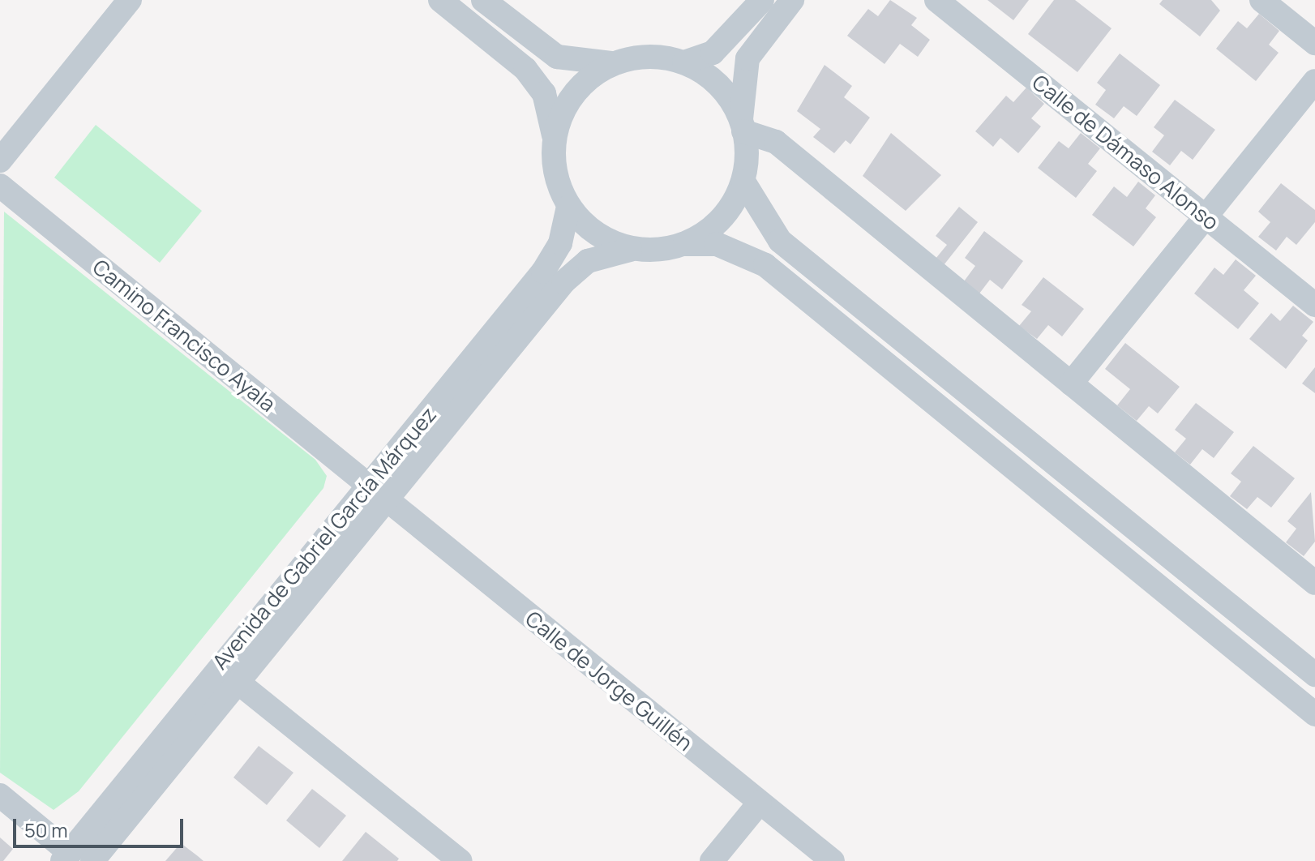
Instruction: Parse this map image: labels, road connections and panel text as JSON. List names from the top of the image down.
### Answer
{
  "streets": {
    "street": [
      "Calle de Dámaso Alonso",
      "Camino Francisco Ayala",
      "Avenida de Gabriel García Márquez",
      "Calle de Jorge Guillén"
    ]
  },
  "crossings": [
    ["Camino Francisco Ayala", "Avenida de Gabriel García Márquez"],
    ["Camino Francisco Ayala", "Calle de Jorge Guillén"],
    ["Avenida de Gabriel García Márquez", "Calle de Jorge Guillén"]
  ],
  "scale_bar": "50 m"
}
